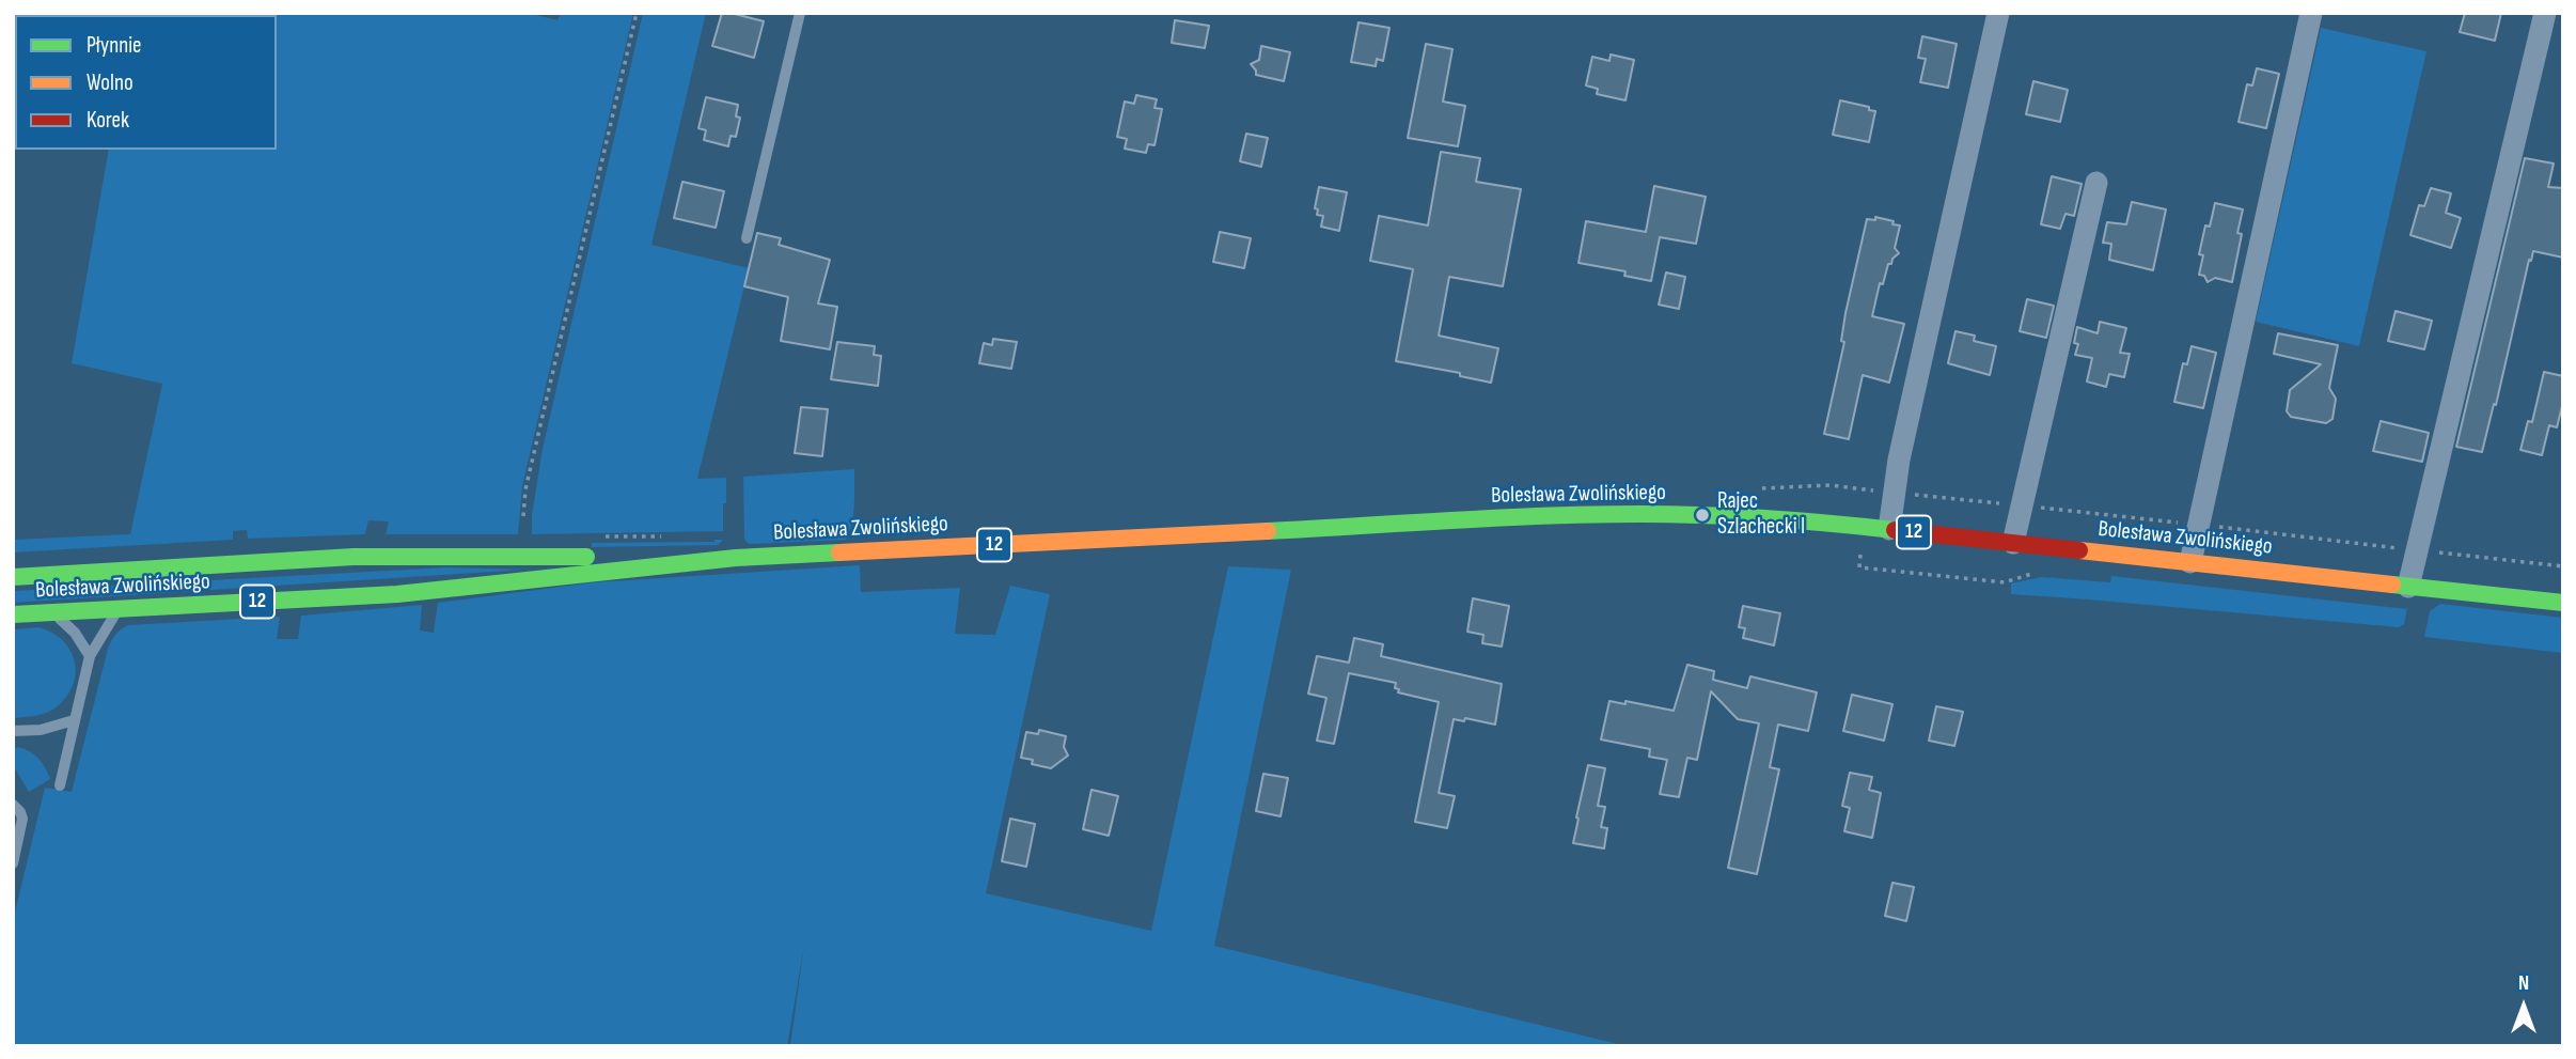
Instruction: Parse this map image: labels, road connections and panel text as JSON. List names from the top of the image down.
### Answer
{
  "streets": {
    "main road": ["Bolesława Zwolińskiego", "12"]
  },
  "places": ["Rajec Szlachecki I"],
  "legend": ["Płynnie", "Wolno", "Korek"],
  "north": "top"
}
